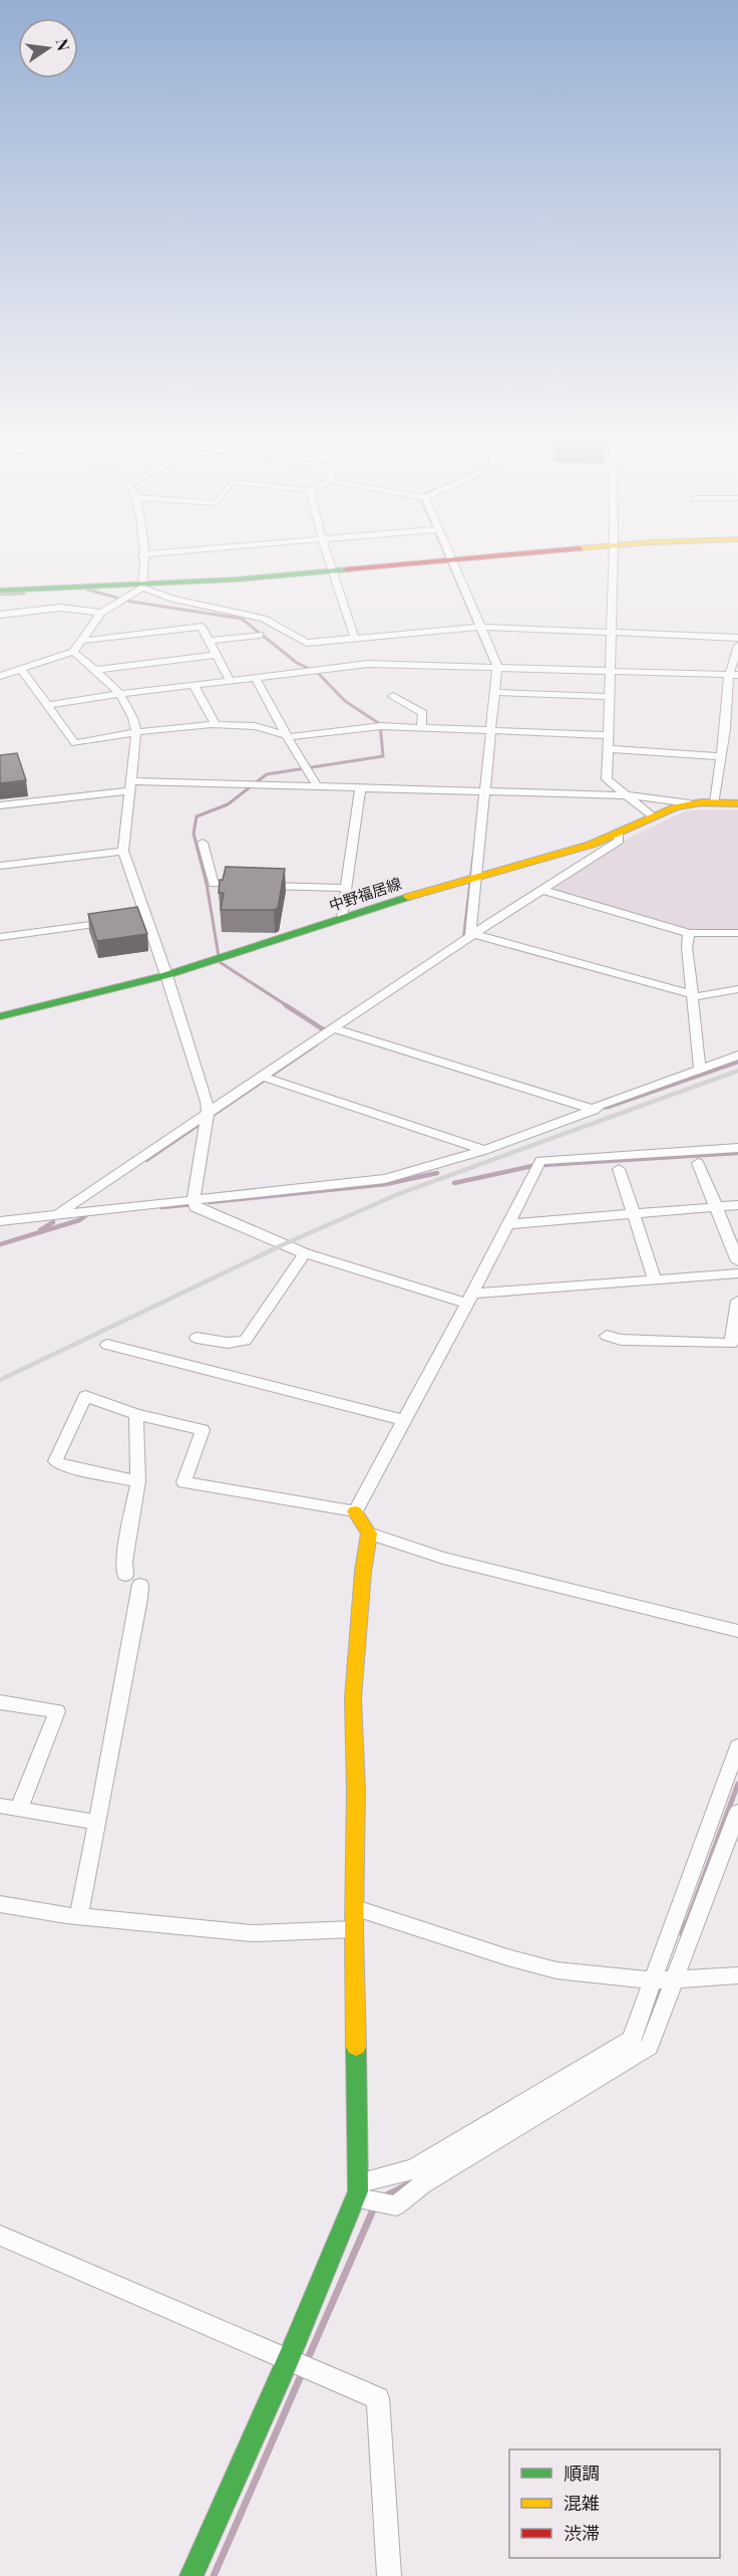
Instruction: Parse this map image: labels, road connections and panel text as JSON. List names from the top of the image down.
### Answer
{
  "streets": {
    "main road": ["中野福居線"]
  },
  "legend": ["順調", "混雑", "渋滞"],
  "north": "right"
}
